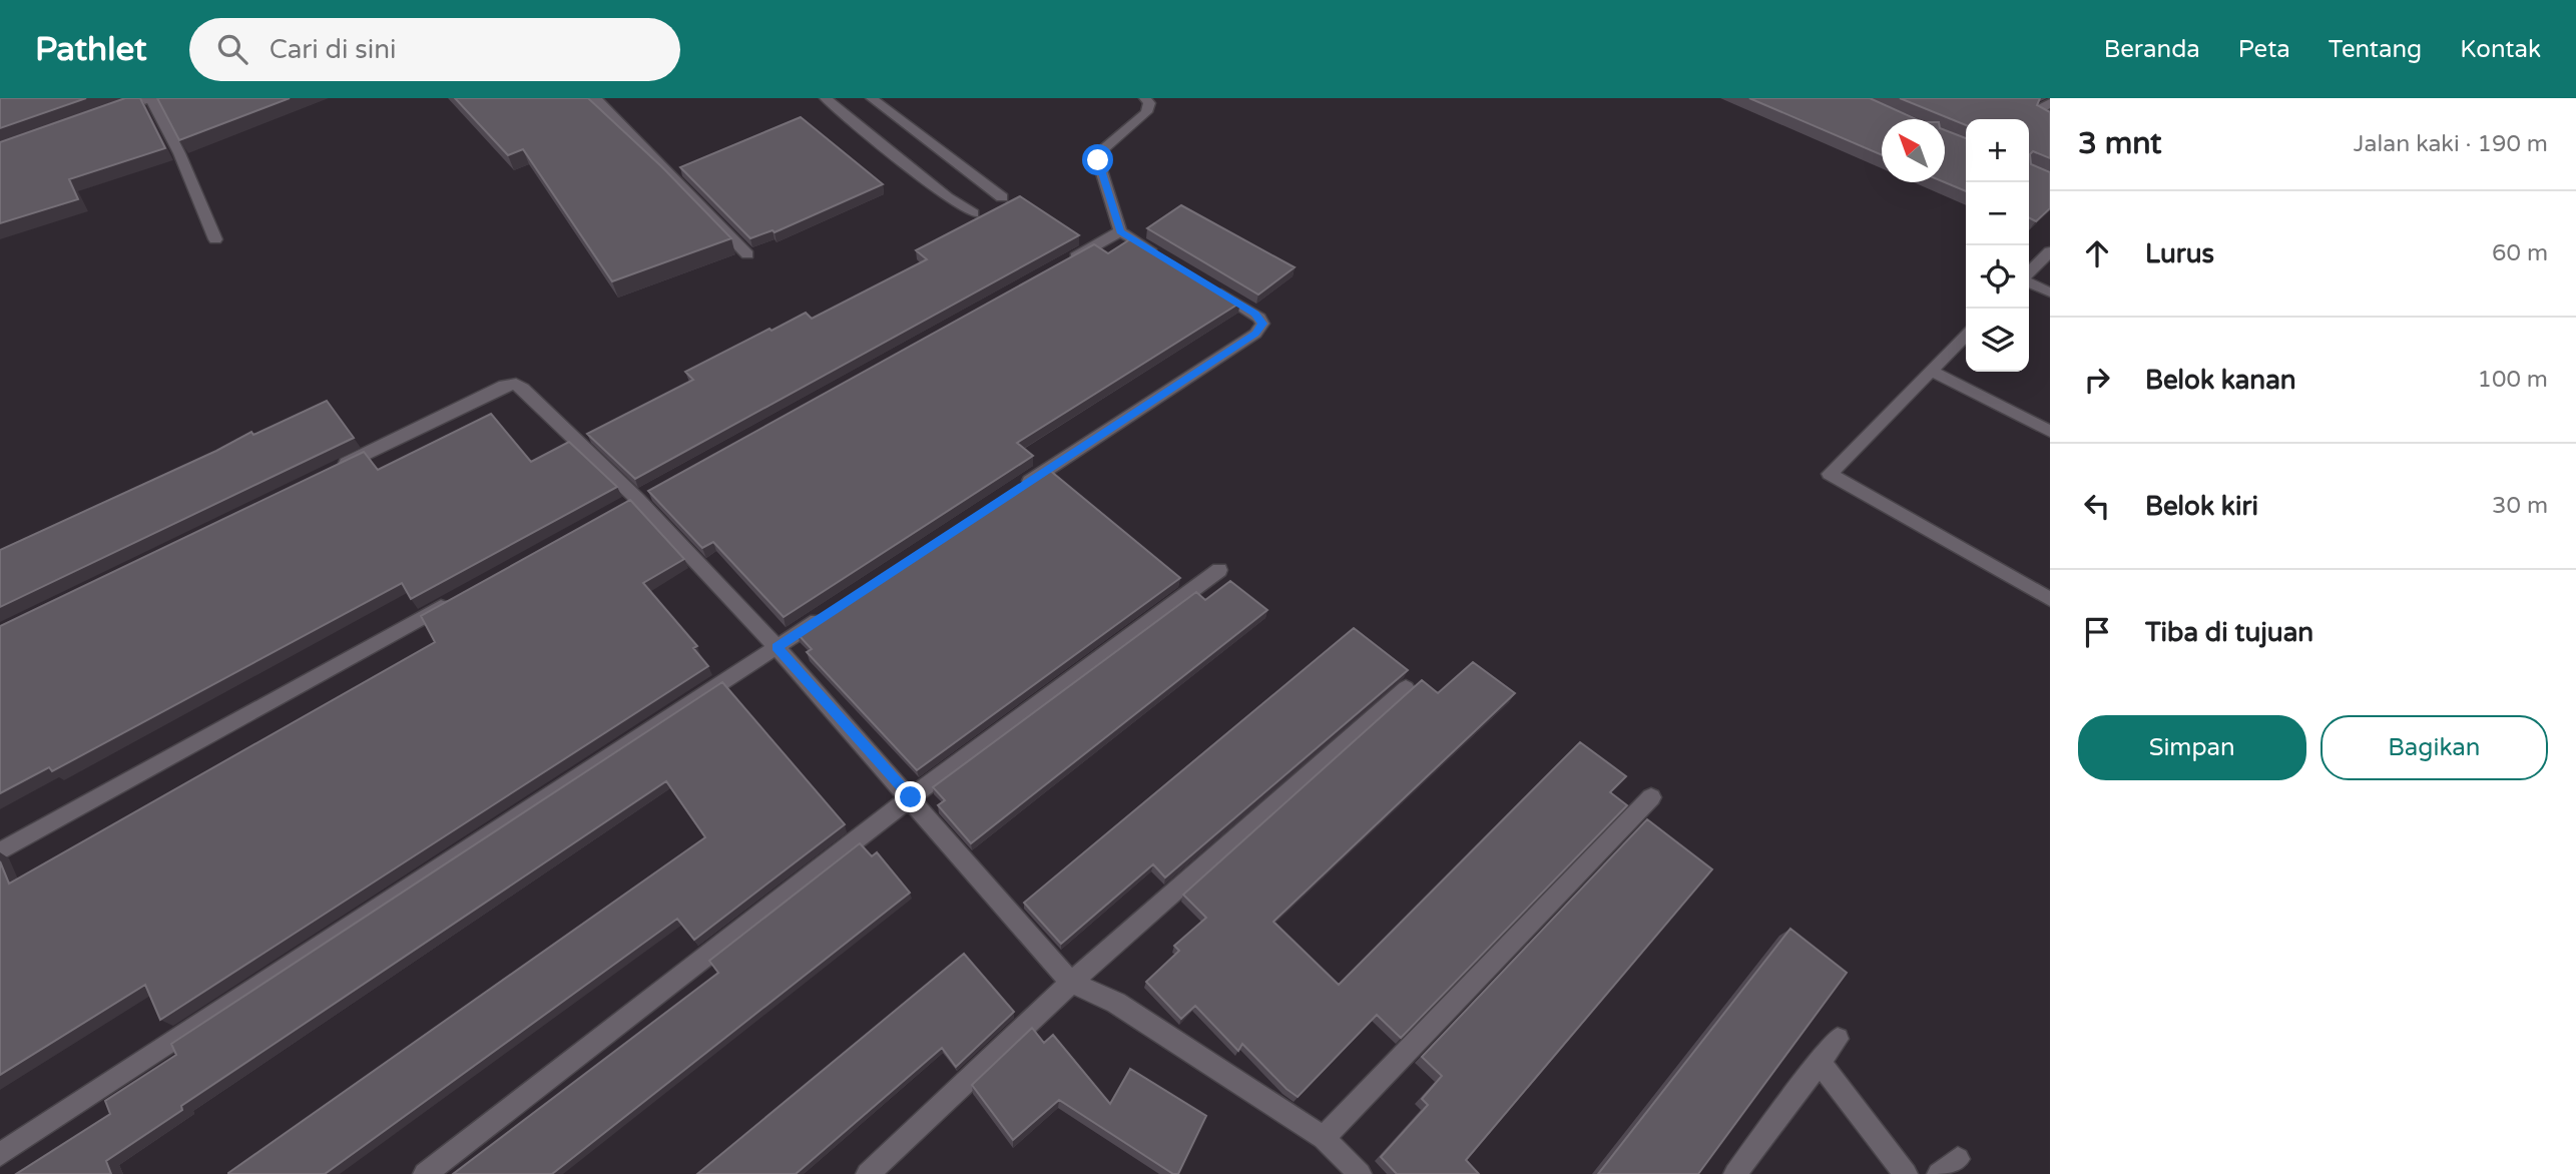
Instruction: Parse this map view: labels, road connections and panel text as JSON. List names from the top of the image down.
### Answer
{
  "north": "top left",
  "page": {
    "header": "Pathlet",
    "search": "Cari di sini",
    "nav": [
      "Beranda",
      "Peta",
      "Tentang",
      "Kontak"
    ],
    "heading": ["3 mnt", "Jalan kaki · 190 m"],
    "map_buttons": ["+", "−"],
    "list": [
      ["Lurus", "60 m"],
      ["Belok kanan", "100 m"],
      ["Belok kiri", "30 m"],
      "Tiba di tujuan"
    ],
    "buttons": ["Simpan", "Bagikan"]
  }
}
